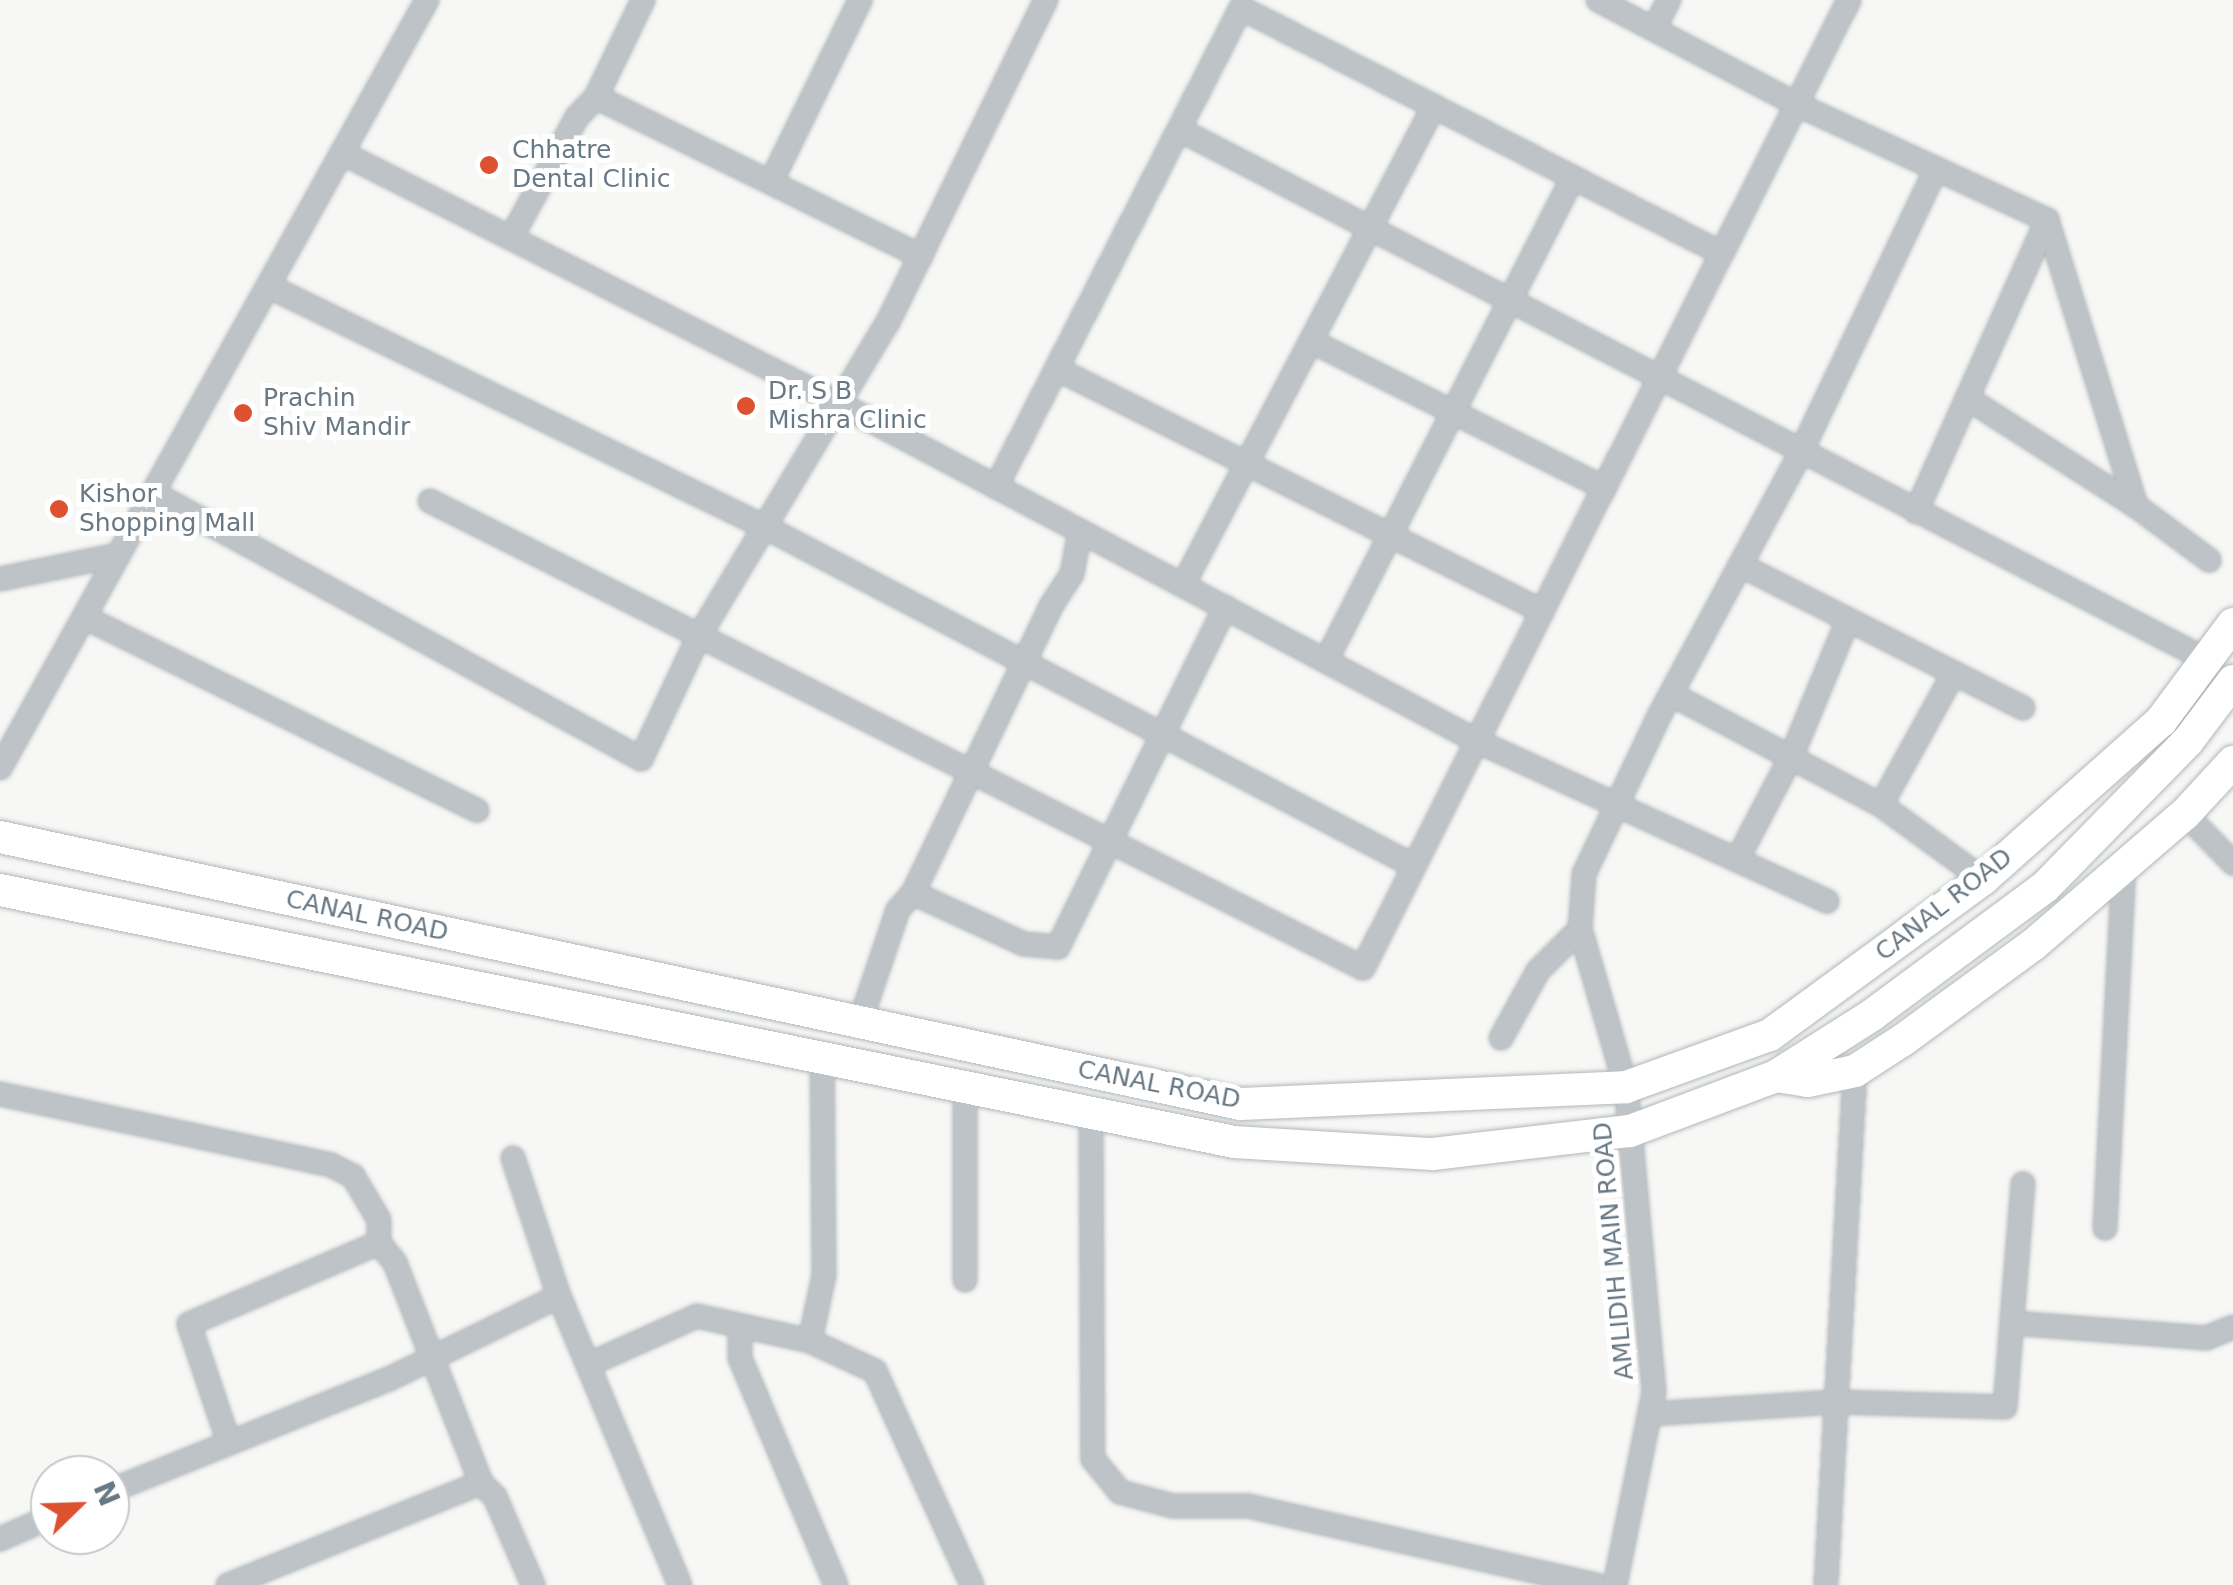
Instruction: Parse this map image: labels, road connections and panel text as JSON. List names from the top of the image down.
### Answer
{
  "streets": {
    "main road": ["CANAL ROAD"],
    "street": ["AMLIDIH MAIN ROAD"]
  },
  "crossings": [
    ["CANAL ROAD", "AMLIDIH MAIN ROAD"]
  ],
  "places": [
    "Chhatre Dental Clinic",
    "Dr. S B Mishra Clinic",
    "Prachin Shiv Mandir",
    "Kishor Shopping Mall"
  ],
  "north": "top right"
}
